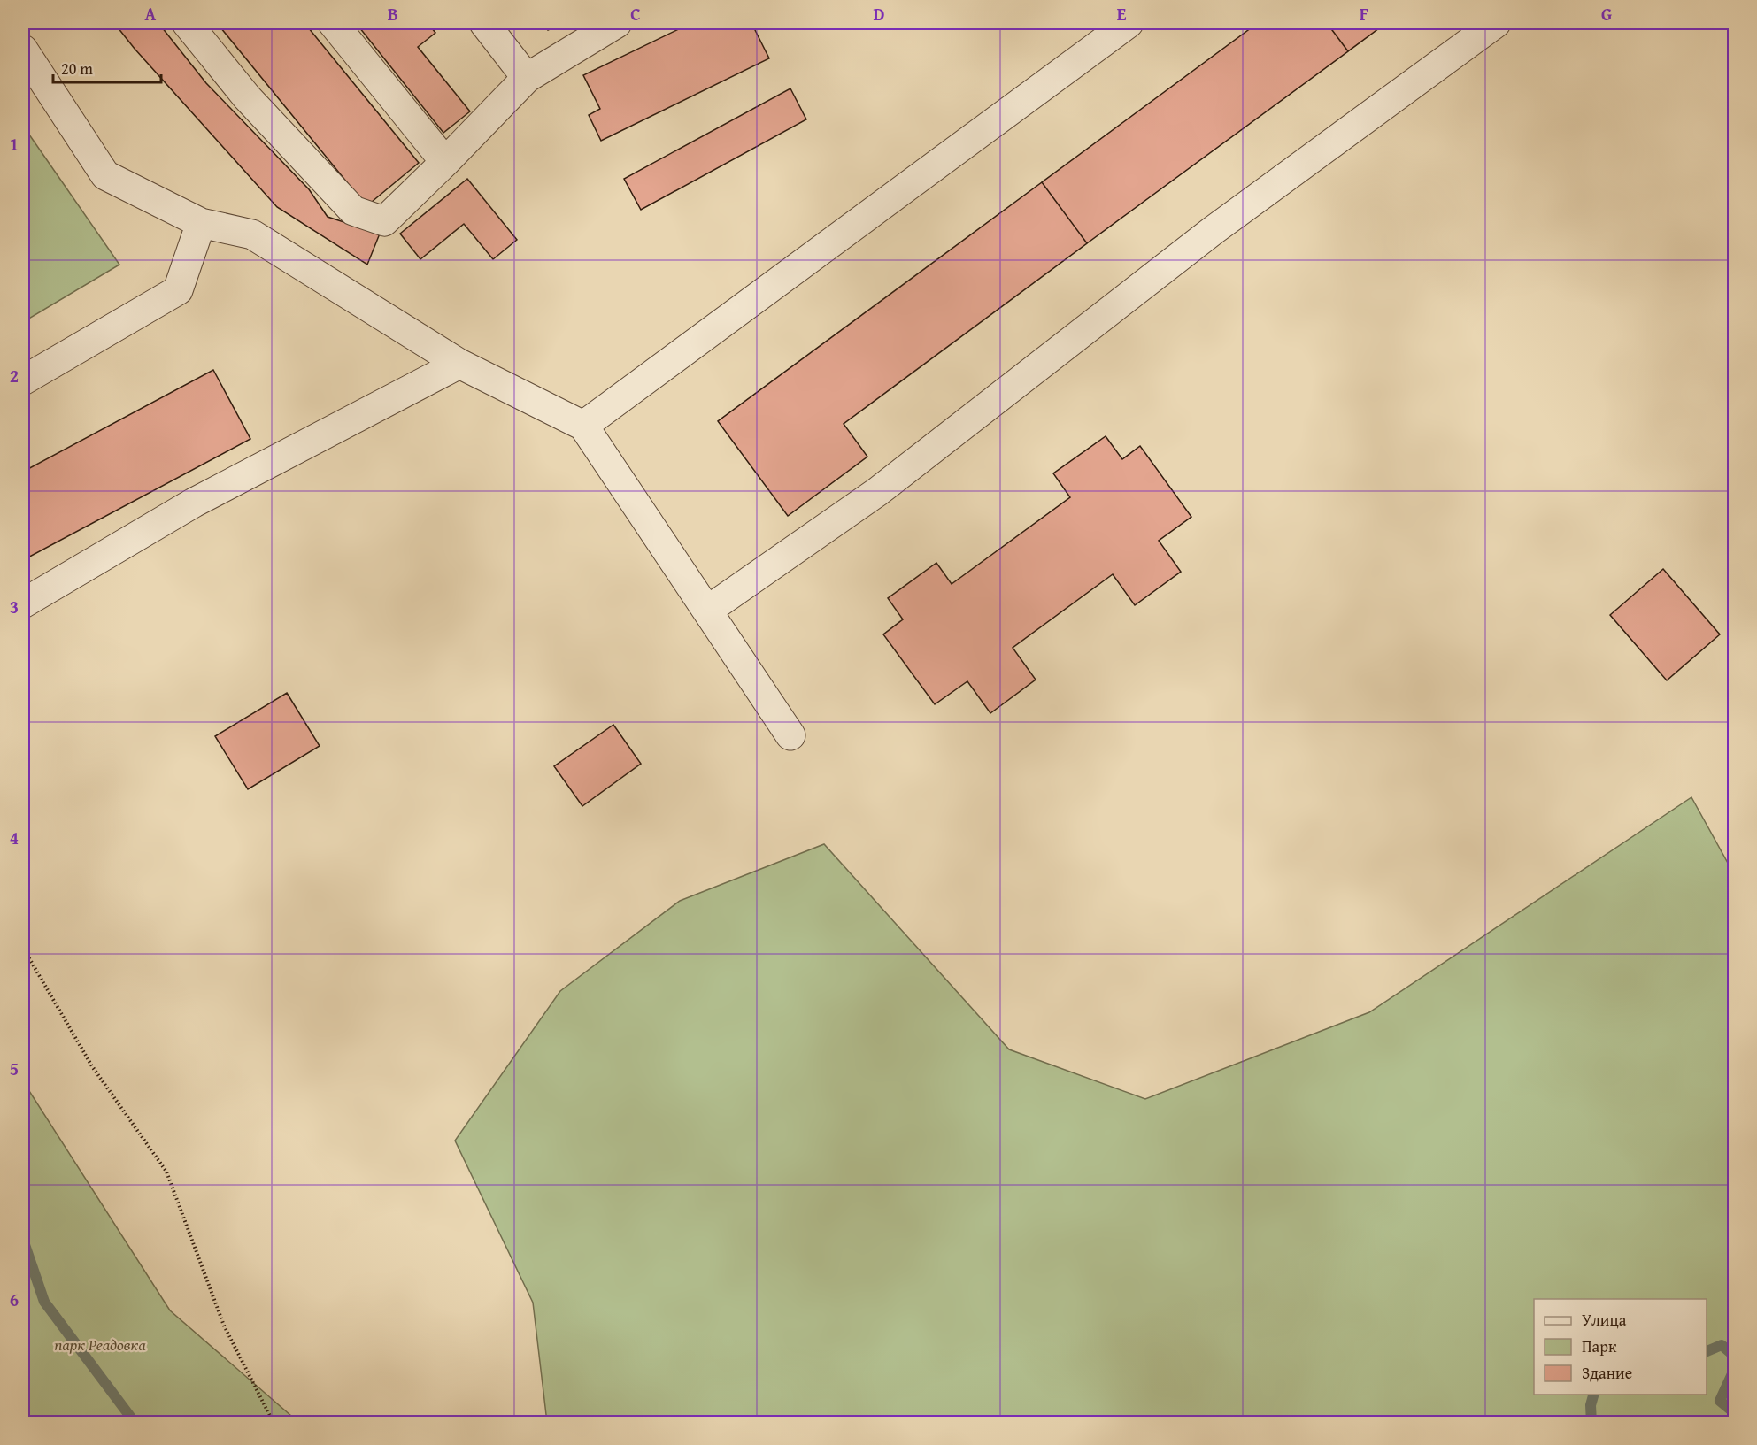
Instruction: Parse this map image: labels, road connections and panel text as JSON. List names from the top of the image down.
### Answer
{
  "parks": ["парк Реадовка"],
  "legend": ["Улица", "Парк", "Здание"],
  "scale_bar": "20 m",
  "grid": {
    "columns": [
      "A",
      "B",
      "C",
      "D",
      "E",
      "F",
      "G"
    ],
    "rows": [
      "1",
      "2",
      "3",
      "4",
      "5",
      "6"
    ]
  }
}
